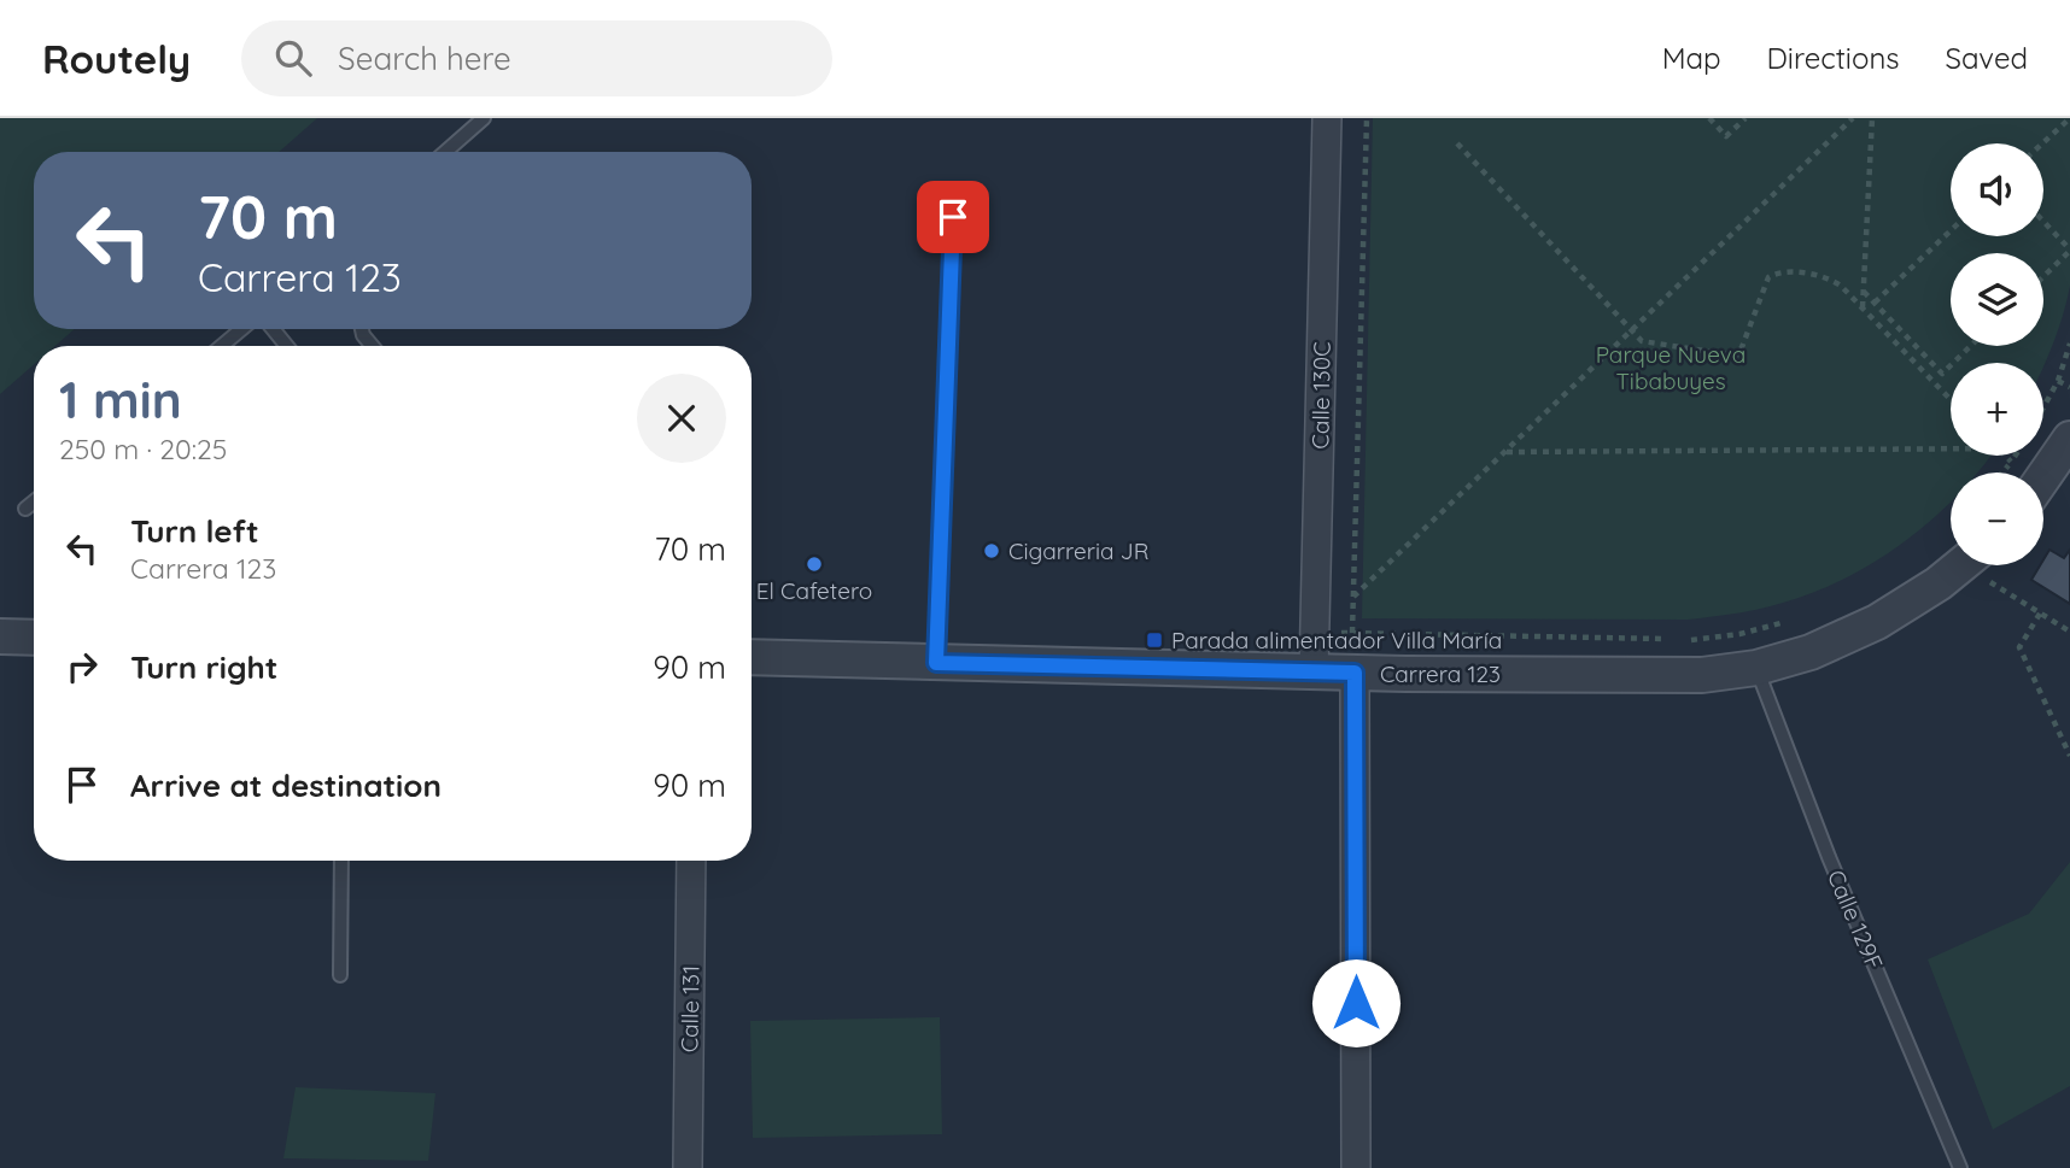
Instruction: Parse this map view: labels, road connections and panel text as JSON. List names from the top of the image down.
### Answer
{
  "streets": {
    "street": ["Calle 130C", "Carrera 123", "Calle 131"],
    "lane": ["Calle 129F"]
  },
  "crossings": [
    ["Calle 130C", "Carrera 123"],
    ["Carrera 123", "Calle 129F"]
  ],
  "parks": ["Parque Nueva Tibabuyes"],
  "places": {
    "other": ["Cigarreria JR", "El Cafetero"],
    "transit": ["Parada alimentador Villa María"]
  },
  "page": {
    "header": "Routely",
    "search": "Search here",
    "nav": ["Map", "Directions", "Saved"],
    "map_buttons": ["+", "−"],
    "turn": ["70 m", "Carrera 123"],
    "heading": ["1 min", "250 m · 20:25"],
    "list": [
      {
        "name": "Turn left",
        "note": "Carrera 123",
        "value": "70 m"
      },
      {
        "name": "Turn right",
        "value": "90 m"
      },
      {
        "name": "Arrive at destination",
        "value": "90 m"
      }
    ]
  }
}
